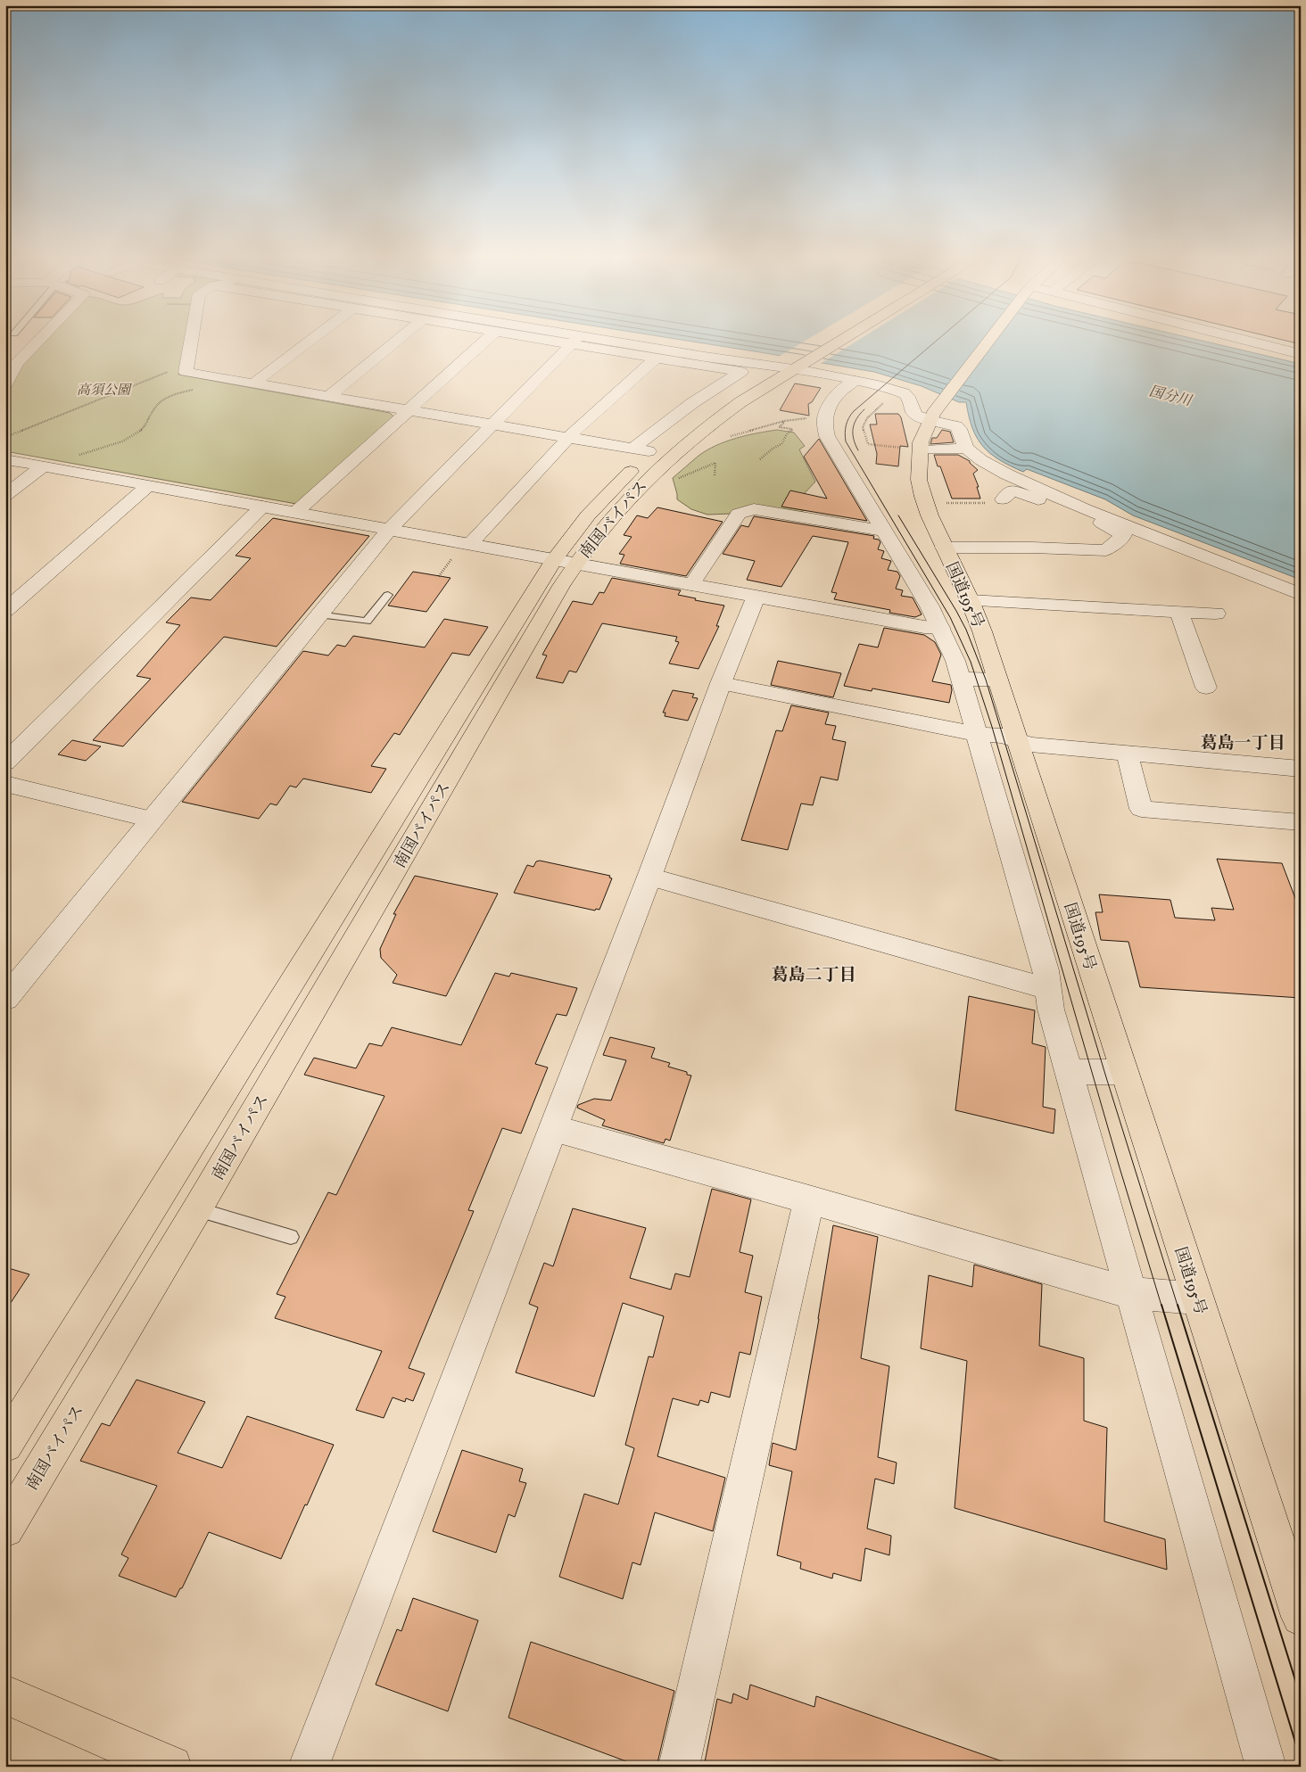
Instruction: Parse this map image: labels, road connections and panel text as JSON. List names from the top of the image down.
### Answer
{
  "streets": {
    "main road": ["南国バイパス", "国道195号"]
  },
  "districts": ["葛島一丁目", "葛島二丁目"],
  "water": ["国分川"],
  "parks": ["高須公園"]
}
